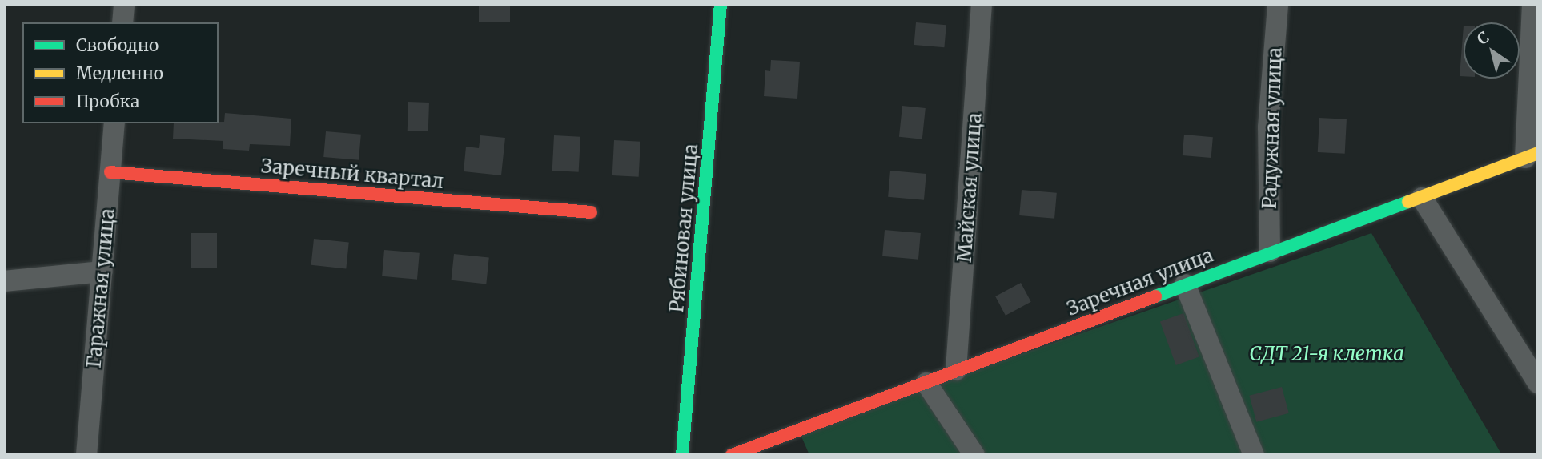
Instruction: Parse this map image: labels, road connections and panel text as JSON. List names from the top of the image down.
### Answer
{
  "streets": {
    "street": [
      "Радужная улица",
      "Заречный квартал",
      "Майская улица",
      "Рябиновая улица",
      "Заречная улица",
      "Гаражная улица"
    ]
  },
  "crossings": [
    ["Радужная улица", "Заречная улица"],
    ["Заречный квартал", "Гаражная улица"],
    ["Майская улица", "Заречная улица"]
  ],
  "parks": ["СДТ 21-я клетка"],
  "legend": ["Свободно", "Медленно", "Пробка"],
  "north": "top left"
}
